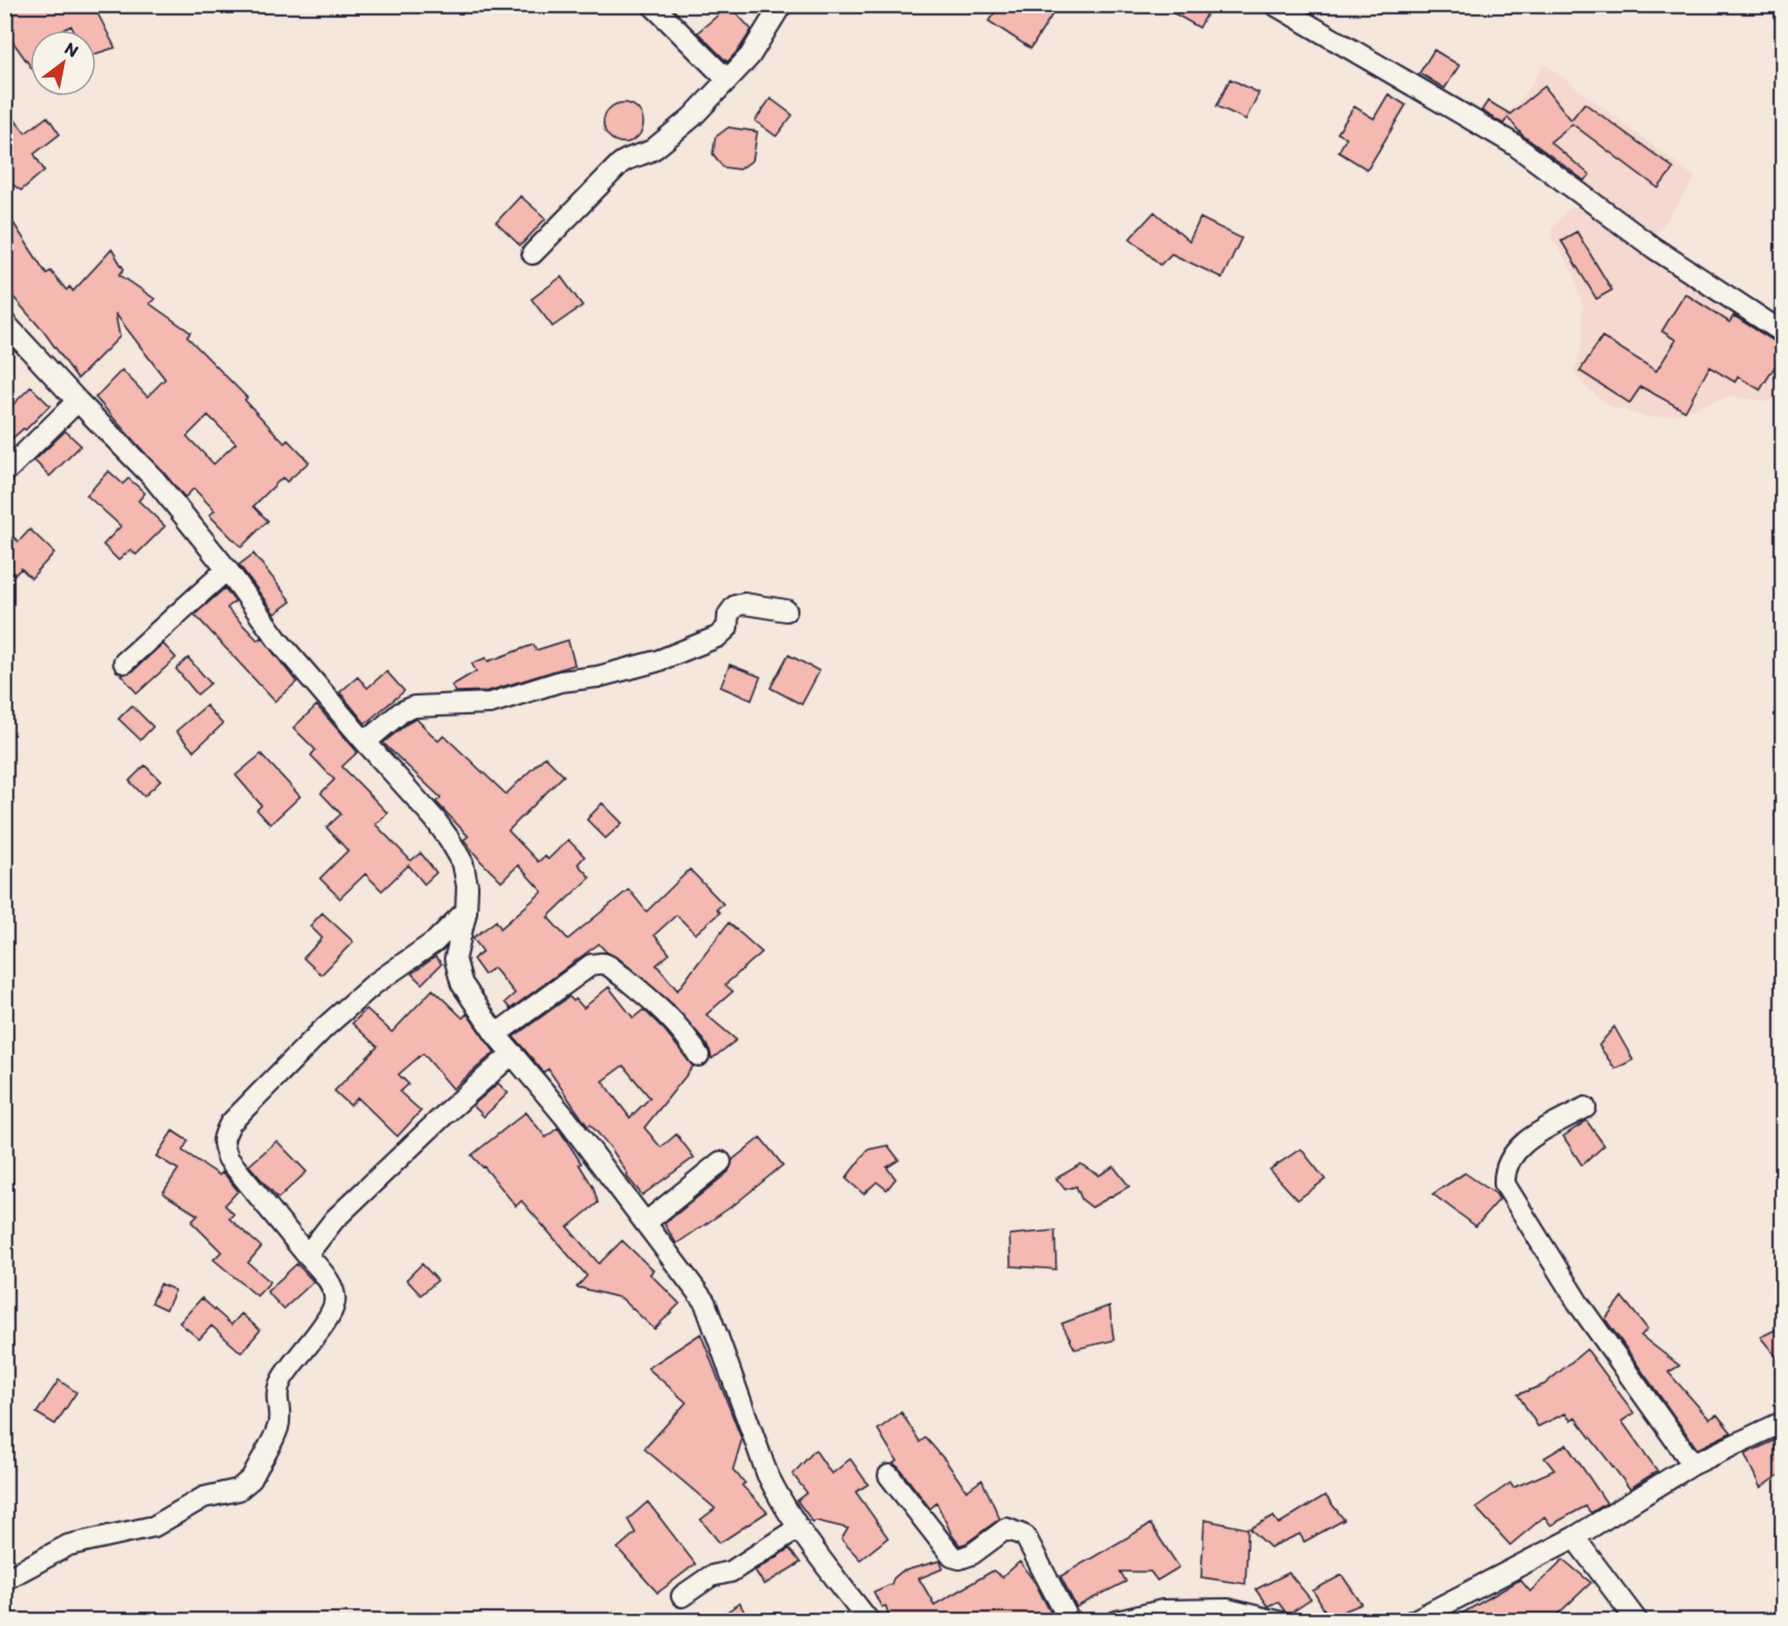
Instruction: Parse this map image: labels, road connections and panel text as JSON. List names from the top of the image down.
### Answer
{
  "north": "top right"
}
